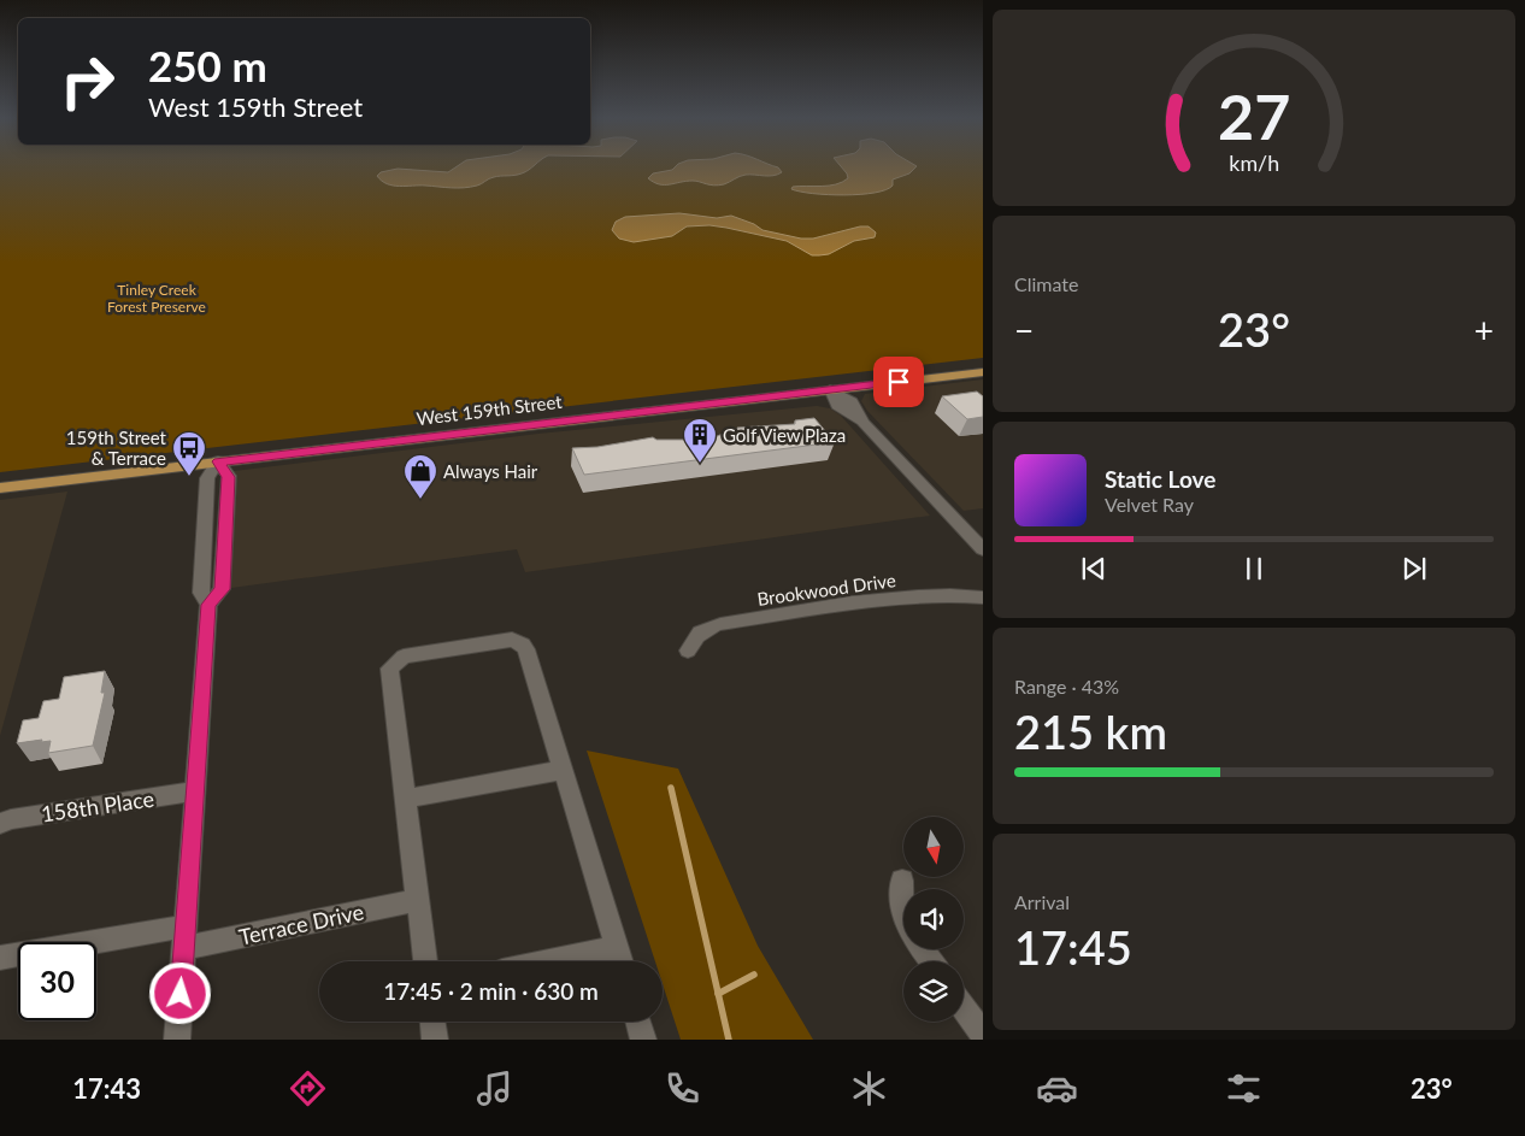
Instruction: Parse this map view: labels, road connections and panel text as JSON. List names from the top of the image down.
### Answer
{
  "streets": {
    "main road": ["West 159th Street"],
    "street": ["Brookwood Drive", "158th Place", "Terrace Drive"]
  },
  "parks": ["Tinley Creek Forest Preserve"],
  "places": {
    "building": ["Golf View Plaza"],
    "bus stop": ["159th Street & Terrace"],
    "shop": ["Always Hair"]
  },
  "north": "bottom",
  "page": {
    "turn": ["250 m", "West 159th Street"],
    "tile": [
      "Climate",
      ["Range · 43%", "215 km"],
      ["Arrival", "17:45"]
    ],
    "heat": ["−", "23°", "+"],
    "song": ["Static Love", "Velvet Ray"],
    "limit": "30",
    "trip": "17:45 · 2 min · 630 m",
    "tabs": ["17:43", "23°"],
    "gauge": ["27", "km/h"]
  }
}
